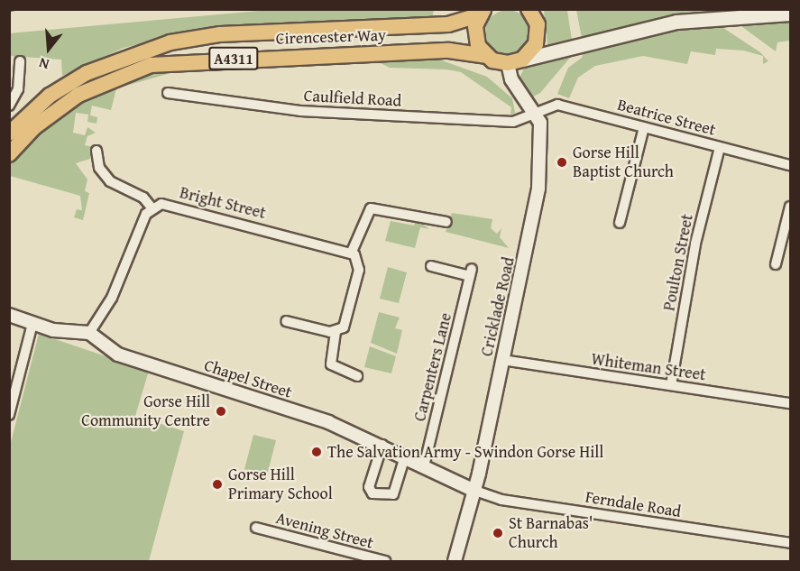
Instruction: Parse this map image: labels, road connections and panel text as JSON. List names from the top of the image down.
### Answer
{
  "streets": {
    "main road": ["Cirencester Way", "A4311"],
    "street": [
      "Caulfield Road",
      "Beatrice Street",
      "Bright Street",
      "Poulton Street",
      "Cricklade Road",
      "Carpenters Lane",
      "Whiteman Street",
      "Chapel Street",
      "Ferndale Road",
      "Avening Street"
    ]
  },
  "crossings": [
    ["Cirencester Way", "A4311"],
    ["A4311", "Cricklade Road"],
    ["Caulfield Road", "Beatrice Street"],
    ["Caulfield Road", "Cricklade Road"],
    ["Beatrice Street", "Poulton Street"],
    ["Beatrice Street", "Cricklade Road"],
    ["Poulton Street", "Whiteman Street"],
    ["Cricklade Road", "Whiteman Street"],
    ["Cricklade Road", "Chapel Street"],
    ["Cricklade Road", "Ferndale Road"],
    ["Carpenters Lane", "Chapel Street"],
    ["Chapel Street", "Ferndale Road"]
  ],
  "places": [
    "Gorse Hill Baptist Church",
    "Gorse Hill Community Centre",
    "The Salvation Army - Swindon Gorse Hill",
    "Gorse Hill Primary School",
    "St Barnabas' Church"
  ],
  "north": "bottom"
}
